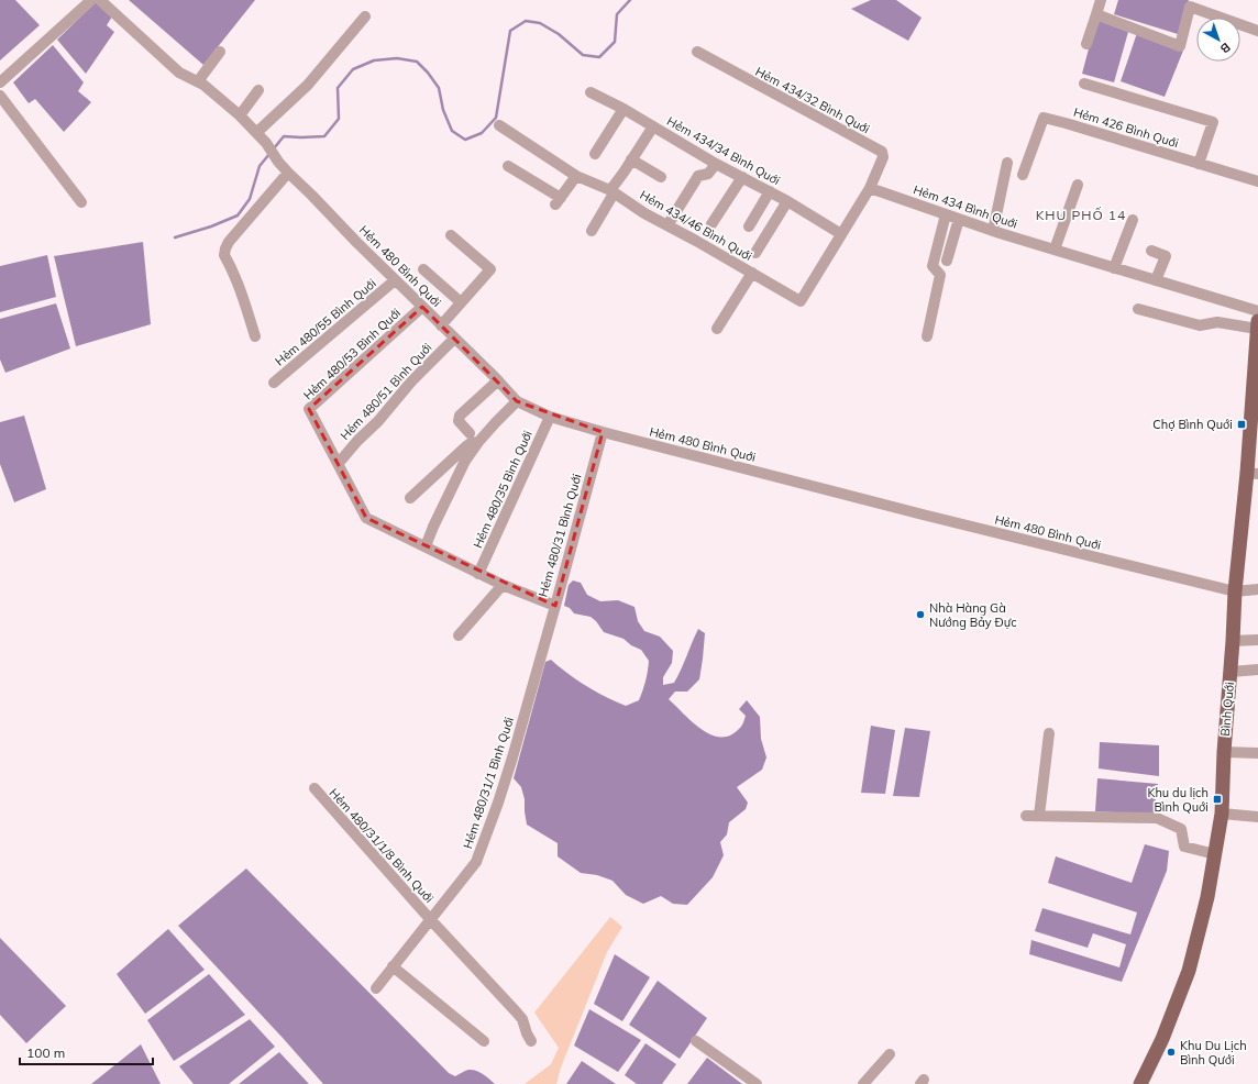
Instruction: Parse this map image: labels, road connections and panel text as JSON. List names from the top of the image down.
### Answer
{
  "streets": {
    "main road": ["Bình Quới"],
    "street": [
      "Hẻm 434/32 Bình Quới",
      "Hẻm 426 Bình Quới",
      "Hẻm 434/34 Bình Quới",
      "Hẻm 434 Bình Quới",
      "Hẻm 434/46 Bình Quới",
      "Hẻm 480 Bình Quới",
      "Hẻm 480/55 Bình Quới",
      "Hẻm 480/53 Bình Quới",
      "Hẻm 480/51 Bình Quới",
      "Hẻm 480/35 Bình Quới",
      "Hẻm 480/31 Bình Quới",
      "Hẻm 480/31/1 Bình Quới",
      "Hẻm 480/31/1/8 Bình Quới"
    ]
  },
  "crossings": [
    ["Hẻm 434/32 Bình Quới", "Hẻm 434 Bình Quới"],
    ["Hẻm 434/34 Bình Quới", "Hẻm 434/46 Bình Quới"],
    ["Hẻm 480 Bình Quới", "Hẻm 480/55 Bình Quới"],
    ["Hẻm 480 Bình Quới", "Hẻm 480/53 Bình Quới"],
    ["Hẻm 480 Bình Quới", "Hẻm 480/51 Bình Quới"],
    ["Hẻm 480 Bình Quới", "Hẻm 480/35 Bình Quới"],
    ["Hẻm 480 Bình Quới", "Hẻm 480/31 Bình Quới"],
    ["Hẻm 480 Bình Quới", "Bình Quới"],
    ["Hẻm 480/53 Bình Quới", "Hẻm 480/51 Bình Quới"],
    ["Hẻm 480/53 Bình Quới", "Hẻm 480/31 Bình Quới"],
    ["Hẻm 480/35 Bình Quới", "Hẻm 480/31 Bình Quới"],
    ["Hẻm 480/31 Bình Quới", "Hẻm 480/31/1 Bình Quới"],
    ["Hẻm 480/31/1 Bình Quới", "Hẻm 480/31/1/8 Bình Quới"]
  ],
  "districts": ["KHU PHỐ 14"],
  "places": {
    "transit": ["Chợ Bình Quới", "Khu du lịch Bình Quới"],
    "other": ["Nhà Hàng Gà Nướng Bảy Đực", "Khu Du Lịch Bình Qưới"]
  },
  "scale_bar": "100 m",
  "north": "bottom right"
}
